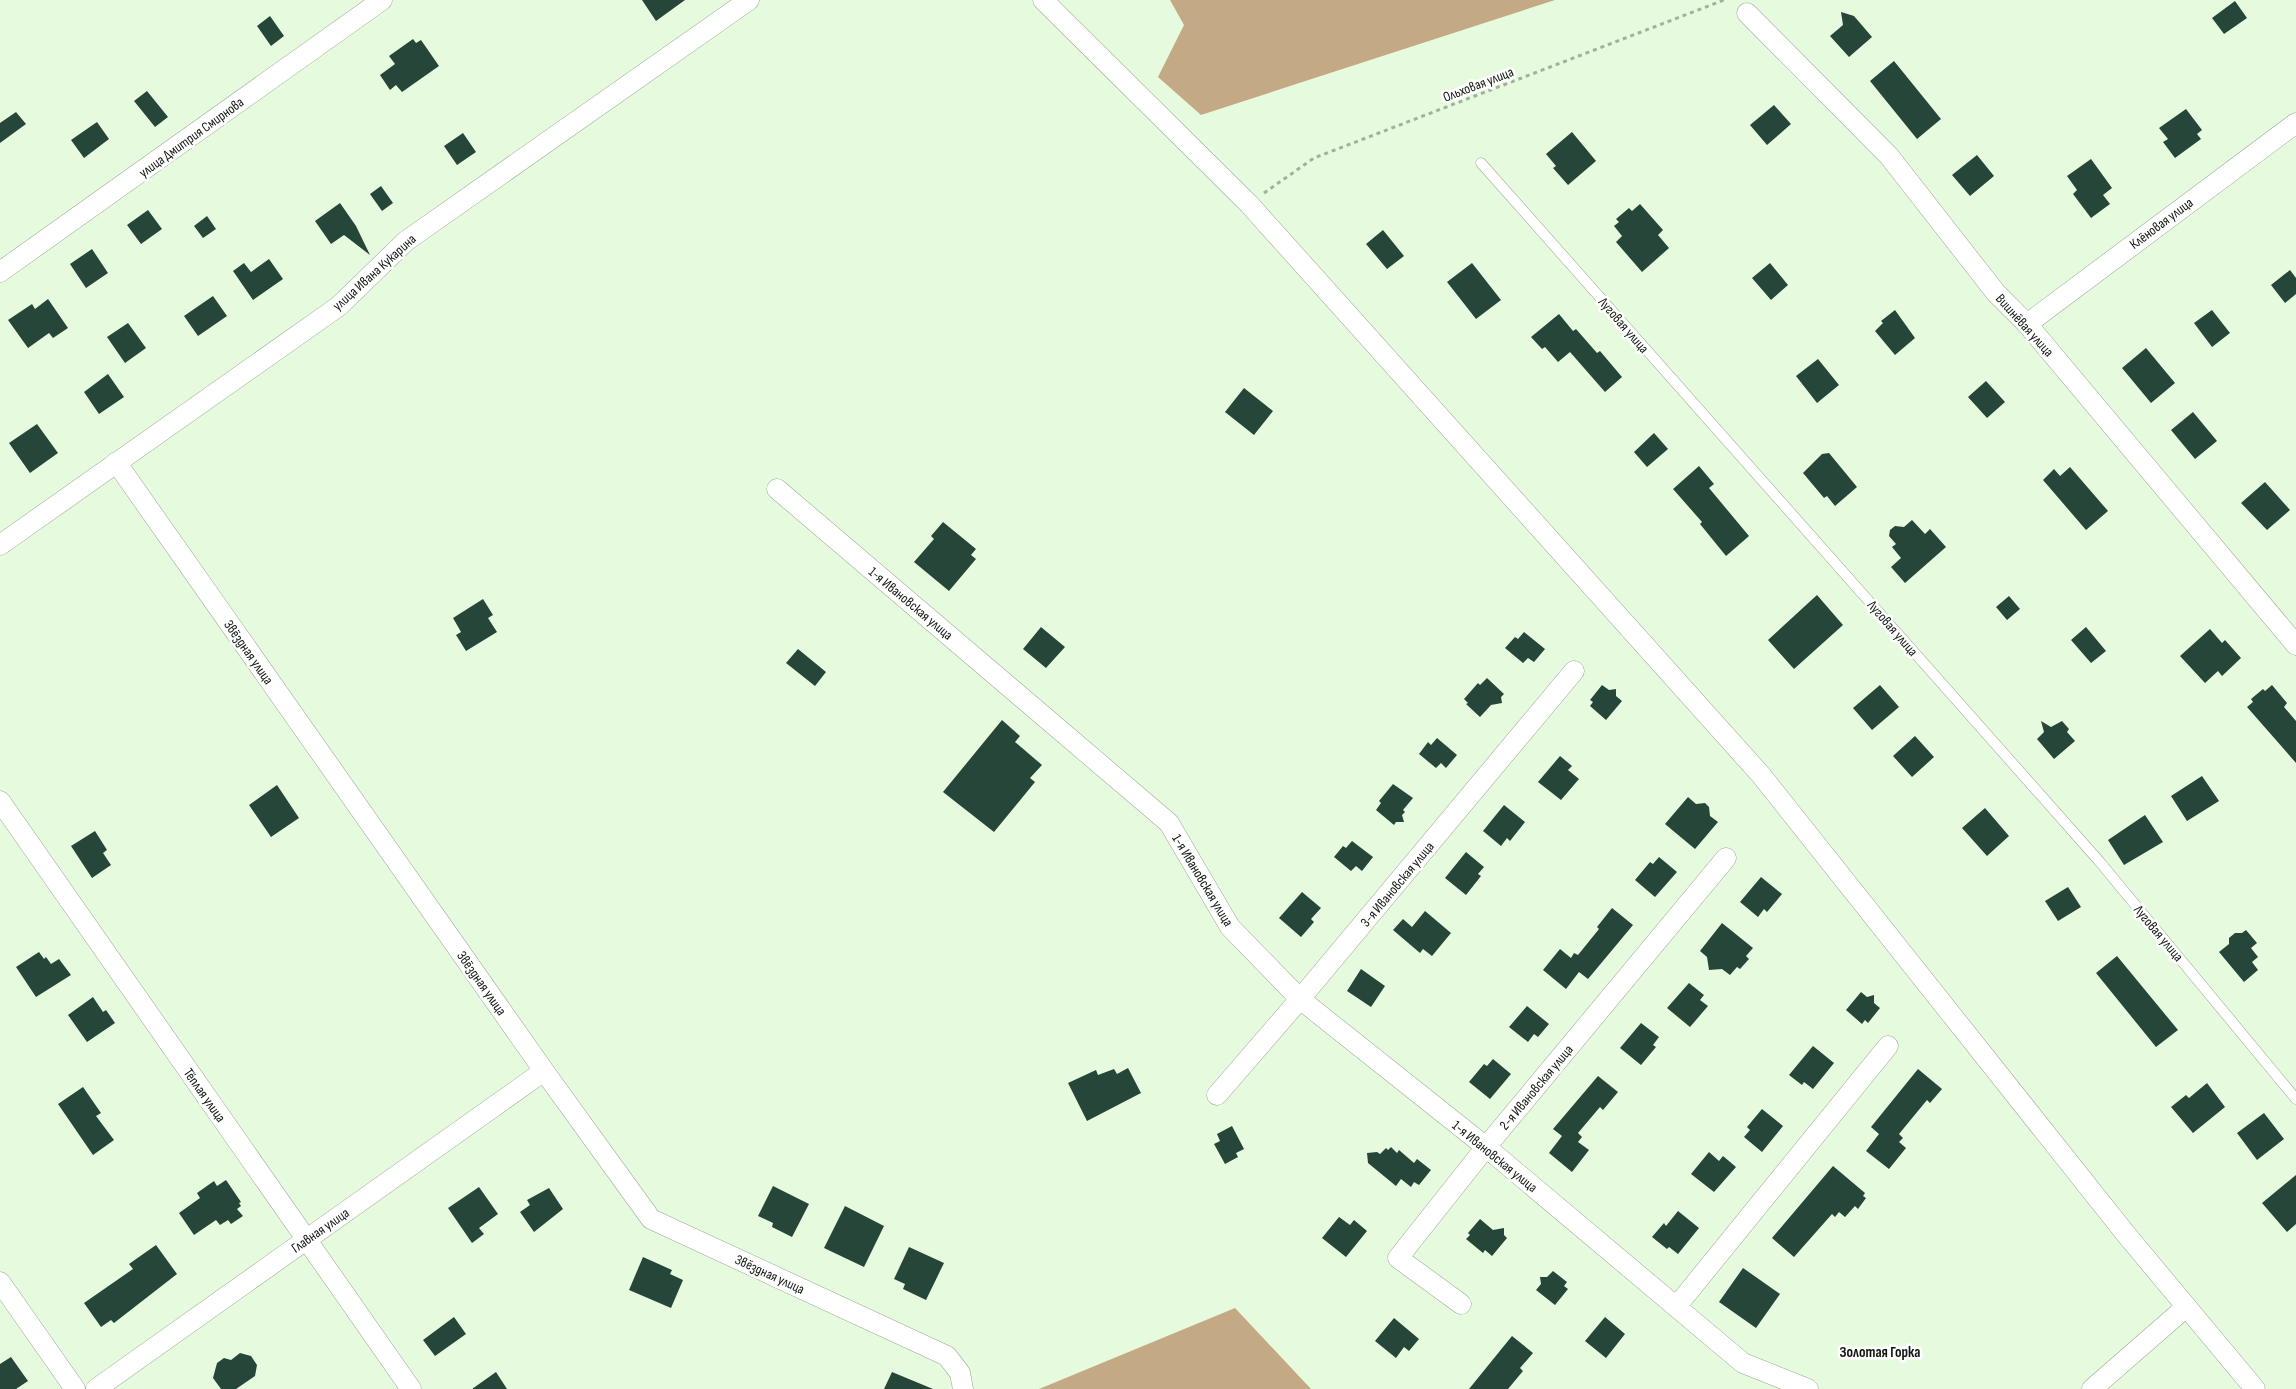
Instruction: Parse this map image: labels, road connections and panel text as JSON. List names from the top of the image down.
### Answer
{
  "streets": {
    "street": [
      "улица Дмитрия Смирнова",
      "Клёновая улица",
      "улица Ивана Кукарина",
      "Вишнёвая улица",
      "1-я Ивановская улица",
      "Звёздная улица",
      "3-я Ивановская улица",
      "2-я Ивановская улица",
      "Тёплая улица",
      "Главная улица"
    ],
    "lane": ["Луговая улица"],
    "path": ["Ольховая улица"]
  },
  "crossings": [
    ["Клёновая улица", "Вишнёвая улица"],
    ["улица Ивана Кукарина", "Звёздная улица"],
    ["1-я Ивановская улица", "3-я Ивановская улица"],
    ["1-я Ивановская улица", "2-я Ивановская улица"],
    ["Звёздная улица", "Главная улица"],
    ["Тёплая улица", "Главная улица"]
  ],
  "districts": ["Золотая Горка"]
}
